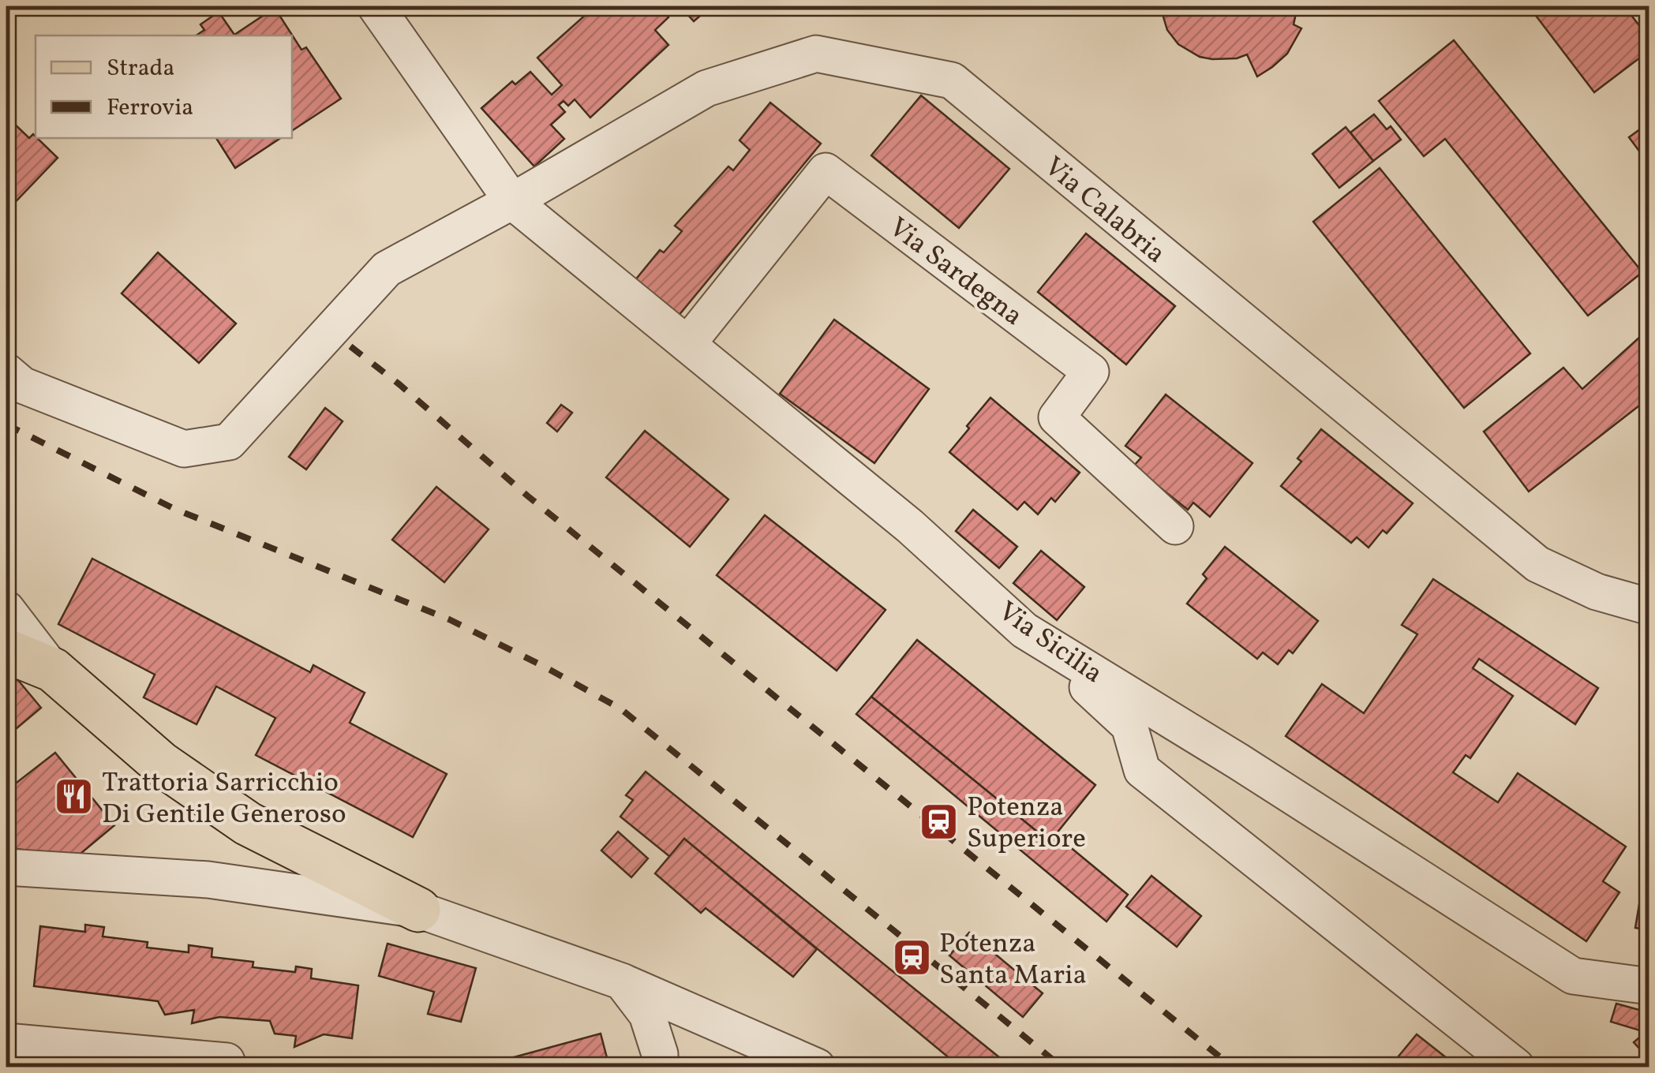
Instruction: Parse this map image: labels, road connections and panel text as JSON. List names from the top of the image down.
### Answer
{
  "streets": {
    "street": ["Via Calabria", "Via Sardegna", "Via Sicilia"]
  },
  "crossings": [
    ["Via Calabria", "Via Sicilia"],
    ["Via Sardegna", "Via Sicilia"]
  ],
  "places": {
    "restaurant": ["Trattoria Sarricchio Di Gentile Generoso"],
    "station": ["Potenza Superiore", "Potenza Santa Maria"]
  },
  "legend": ["Strada", "Ferrovia"]
}
